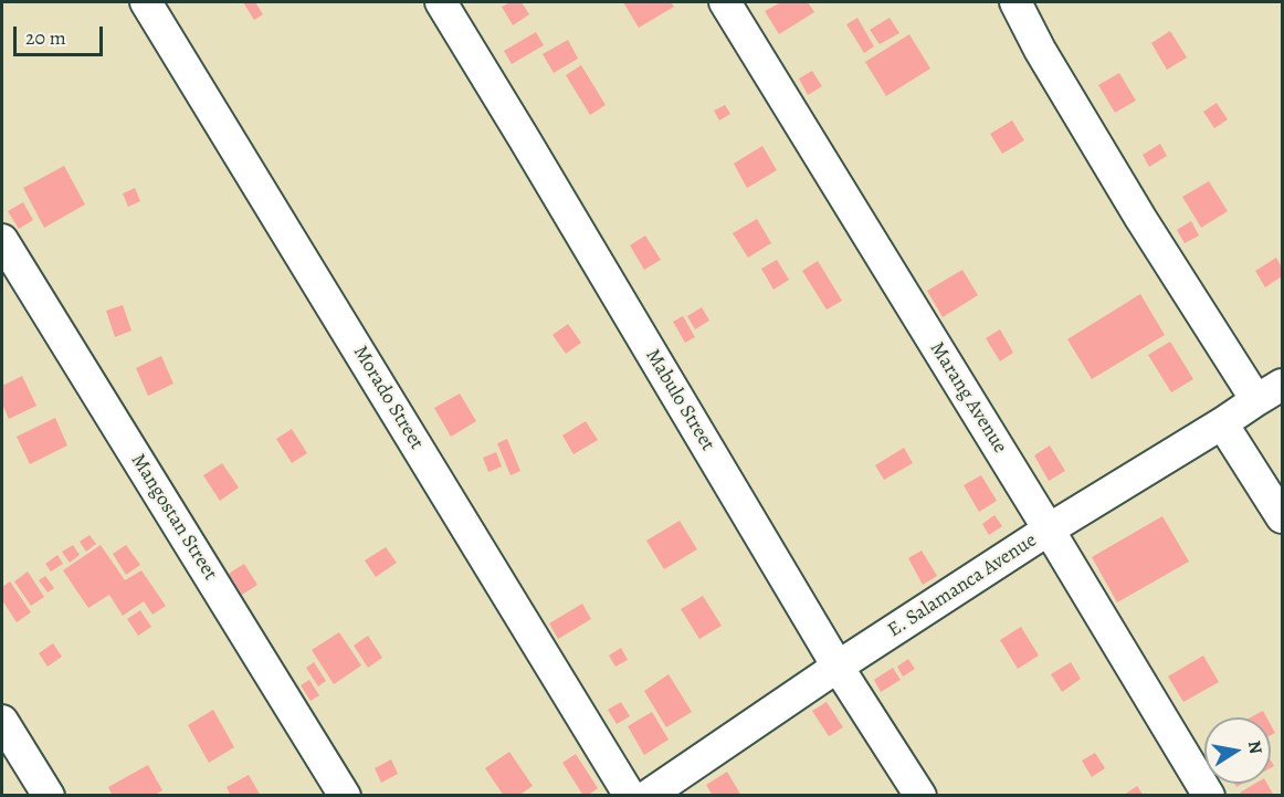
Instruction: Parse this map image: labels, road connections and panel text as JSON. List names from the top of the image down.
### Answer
{
  "streets": {
    "street": [
      "Morado Street",
      "Marang Avenue",
      "Mabulo Street",
      "Mangostan Street",
      "E. Salamanca Avenue"
    ]
  },
  "crossings": [
    ["Marang Avenue", "E. Salamanca Avenue"],
    ["Mabulo Street", "E. Salamanca Avenue"]
  ],
  "scale_bar": "20 m",
  "north": "right"
}
